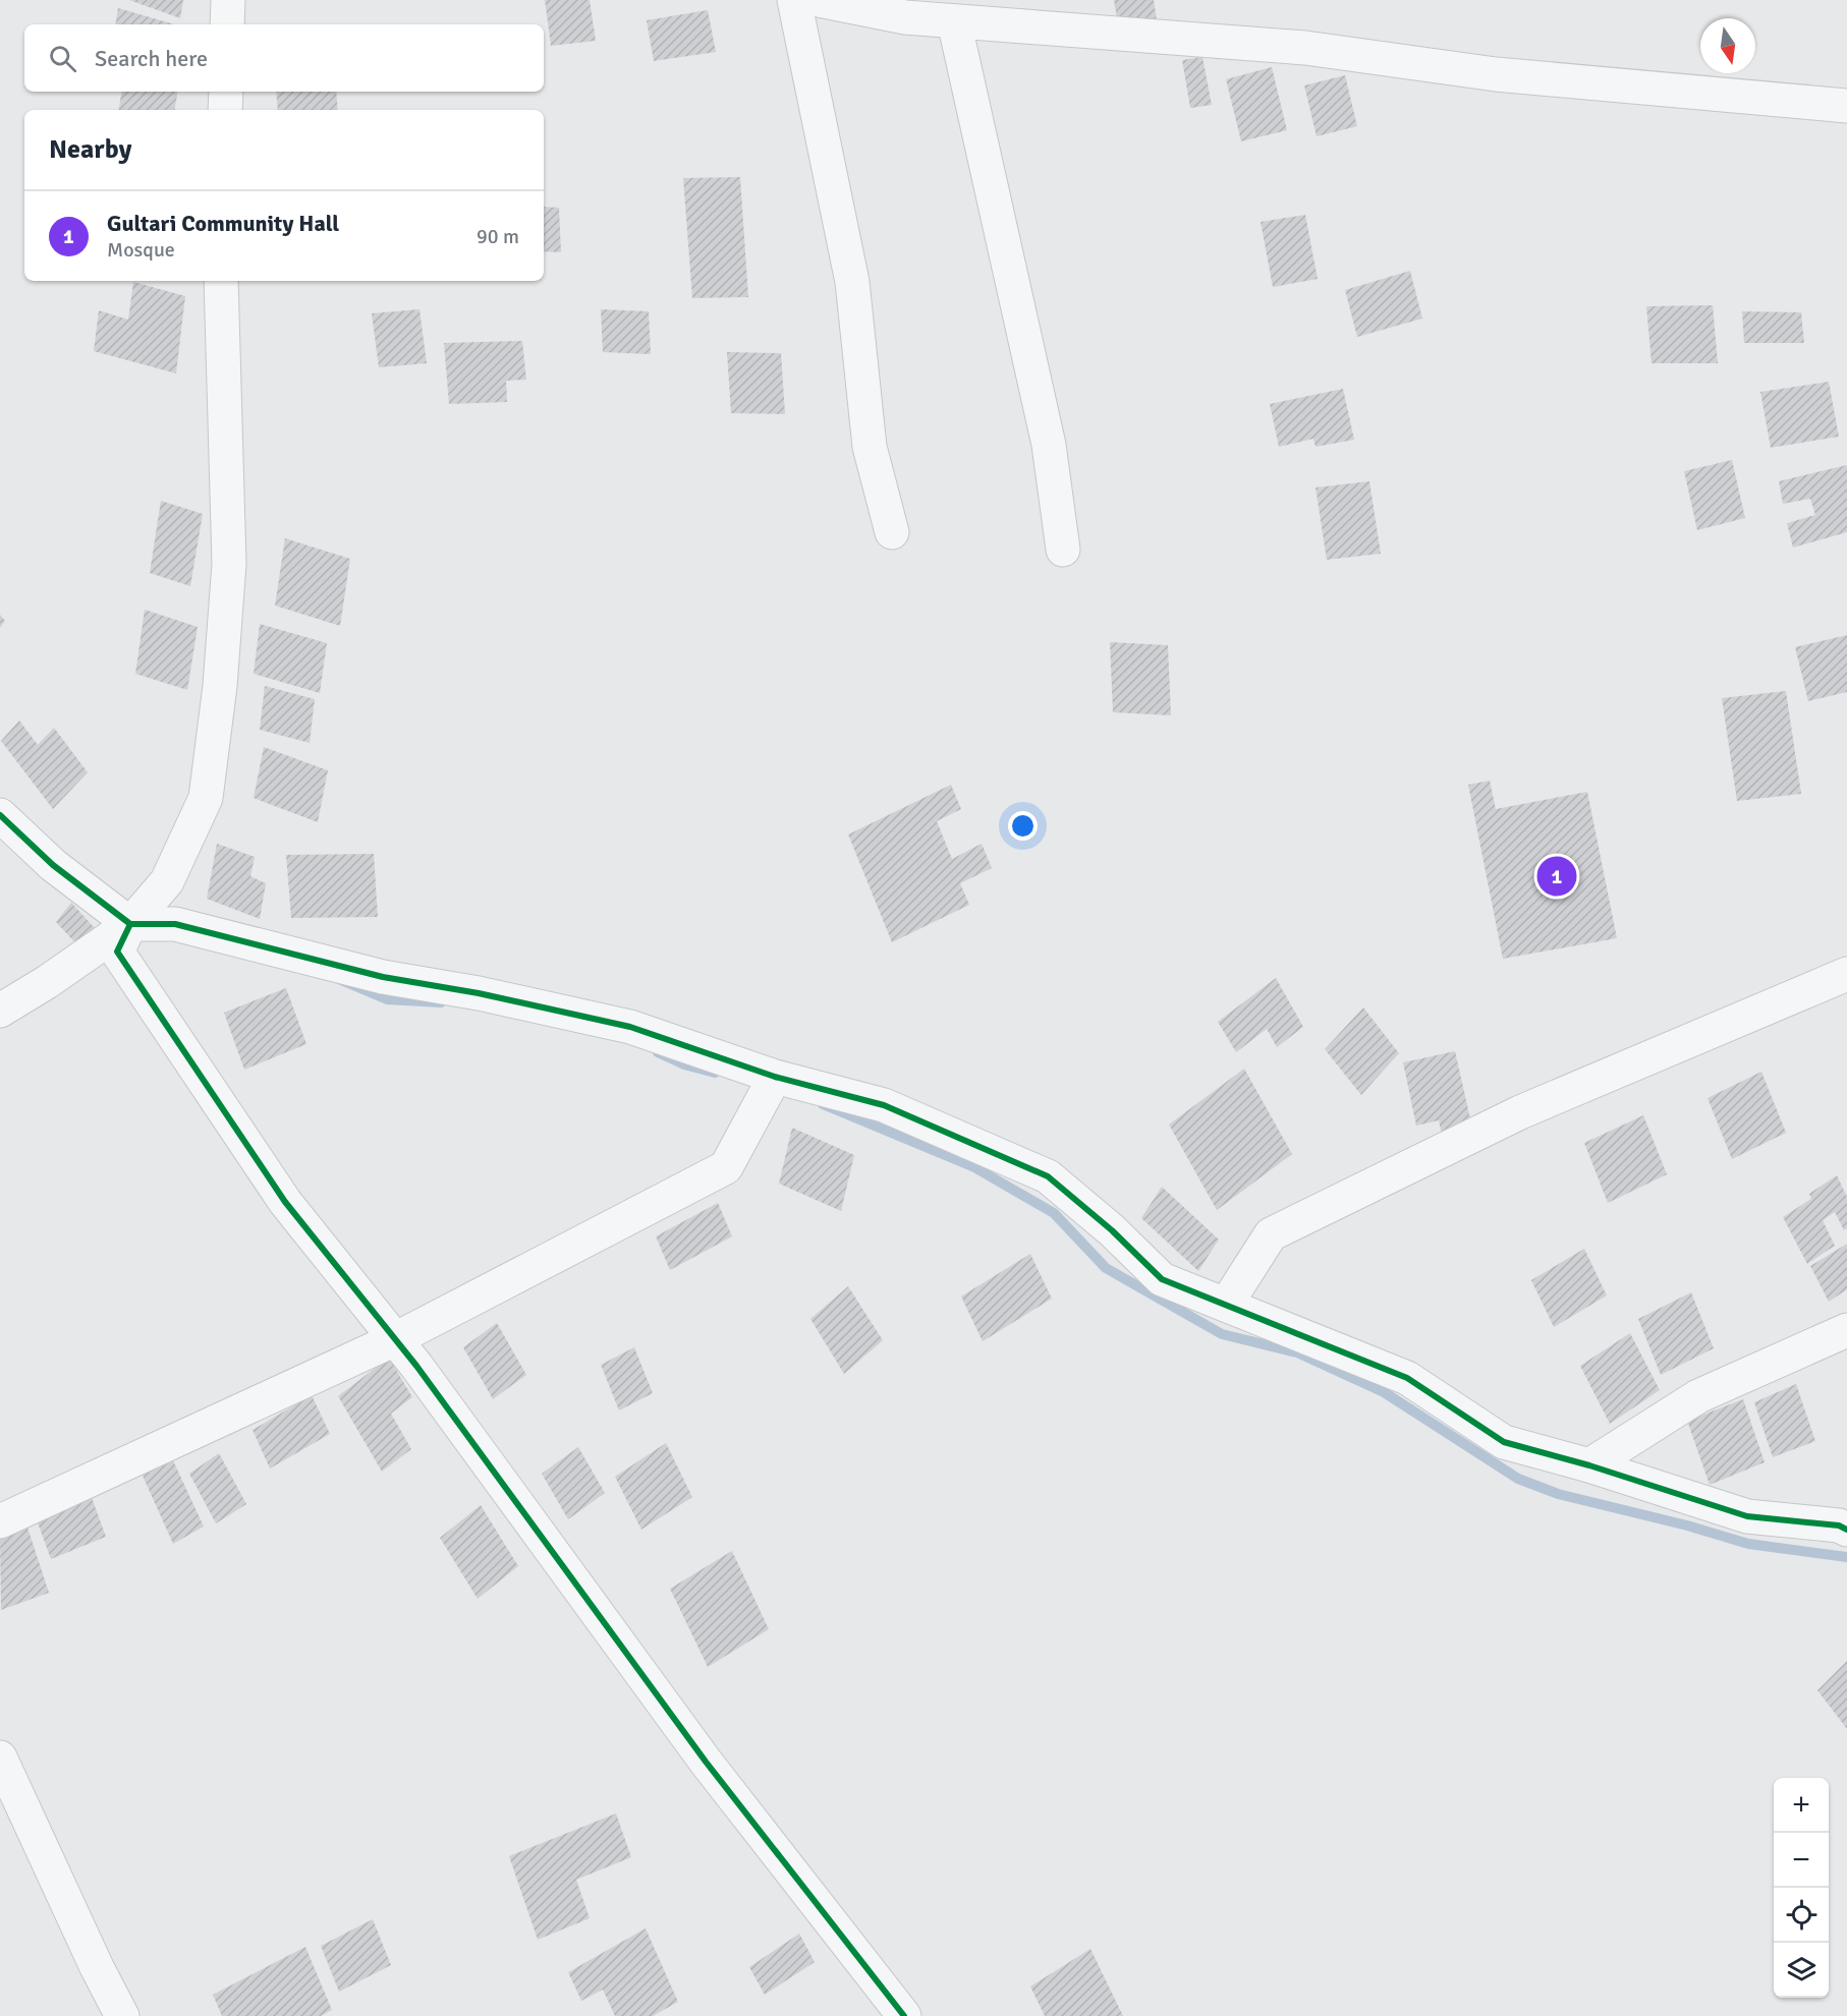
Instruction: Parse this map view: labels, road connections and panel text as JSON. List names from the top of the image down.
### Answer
{
  "north": "bottom",
  "page": {
    "search": "Search here",
    "heading": "Nearby",
    "list": [
      {
        "mark": "1",
        "name": "Gultari Community Hall",
        "note": "Mosque",
        "value": "90 m"
      }
    ],
    "pins": "1",
    "map_buttons": ["+", "−"]
  }
}
